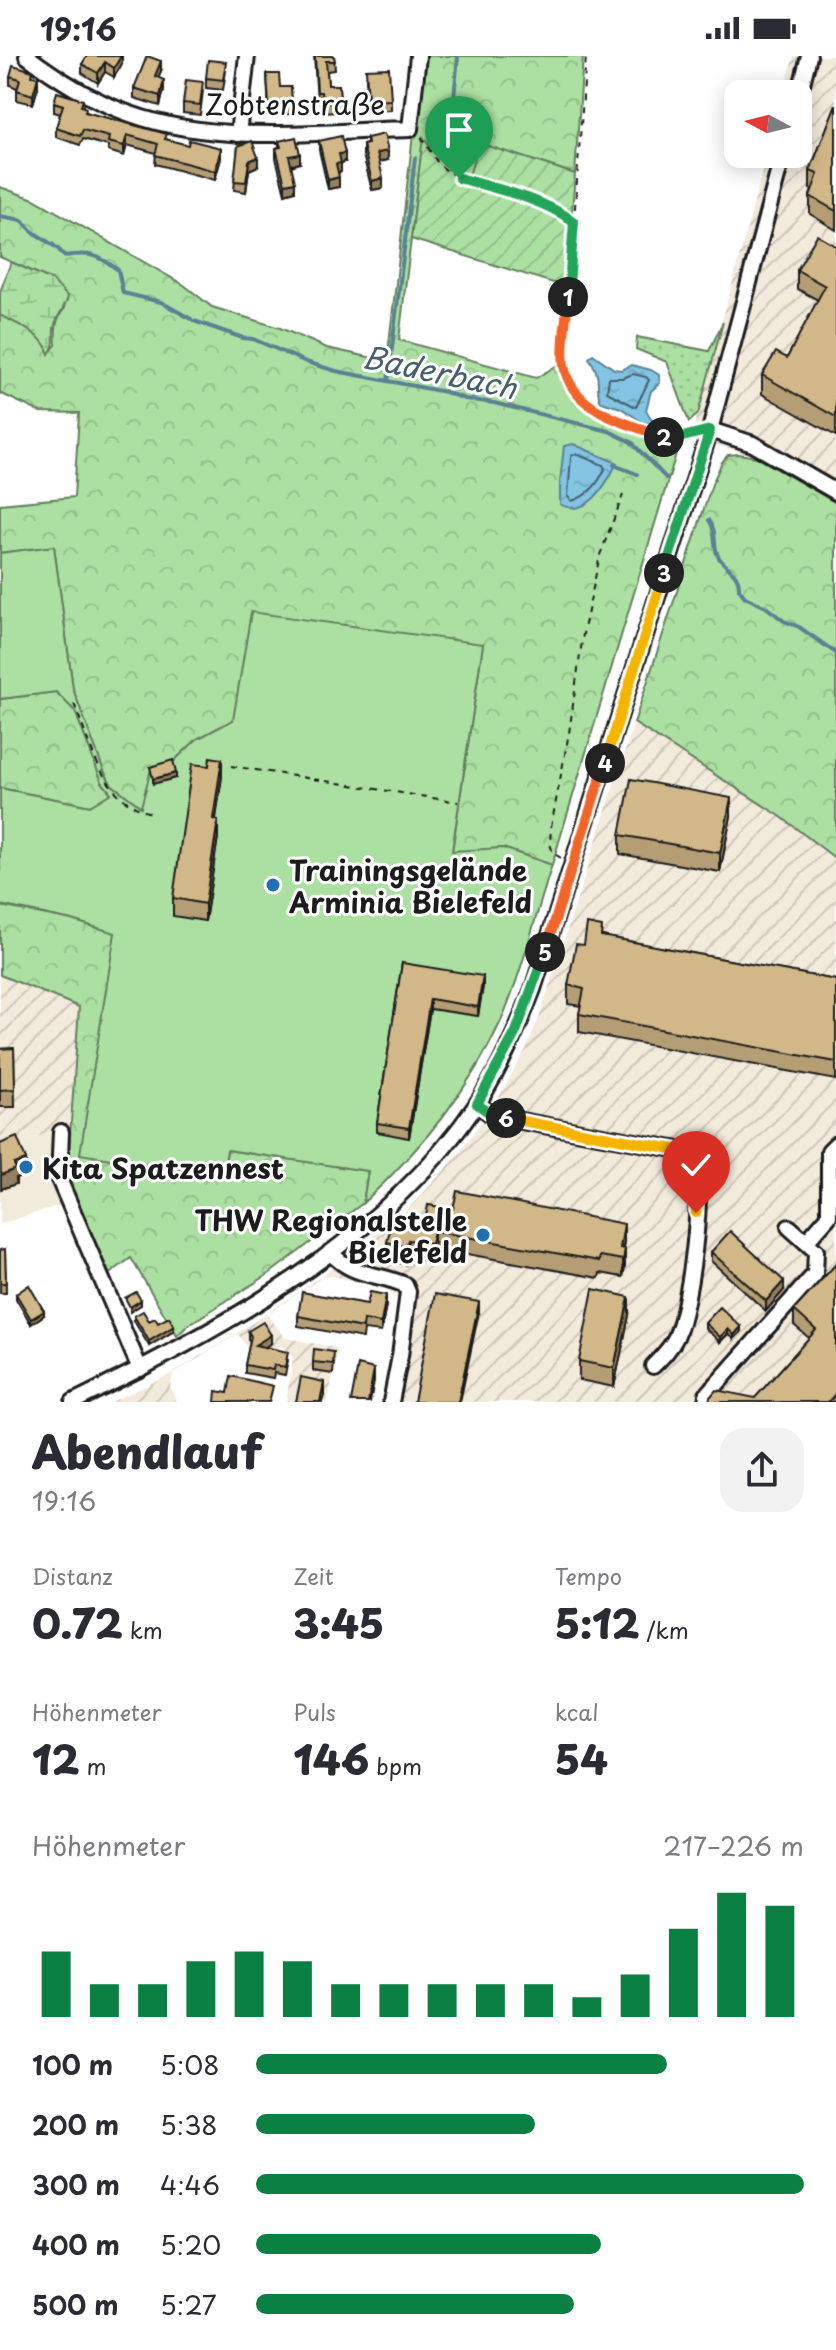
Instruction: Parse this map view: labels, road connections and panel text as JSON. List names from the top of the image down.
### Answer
{
  "streets": {
    "street": ["Zobtenstraße"]
  },
  "water": ["Baderbach"],
  "places": ["Trainingsgelände Arminia Bielefeld", "Kita Spatzennest", "THW Regionalstelle Bielefeld"],
  "north": "left",
  "page": {
    "status": "19:16",
    "pins": [
      "1",
      "2",
      "3",
      "4",
      "5",
      "6"
    ],
    "heading": ["Abendlauf", "19:16"],
    "stats": [
      ["Distanz", "0.72 km"],
      ["Zeit", "3:45"],
      ["Tempo", "5:12 /km"],
      ["Höhenmeter", "12 m"],
      ["Puls", "146 bpm"],
      ["kcal", "54"]
    ],
    "chart": ["Höhenmeter", "217–226 m"],
    "list": [
      {
        "name": "100 m",
        "note": "5:08"
      },
      {
        "name": "200 m",
        "note": "5:38"
      },
      {
        "name": "300 m",
        "note": "4:46"
      },
      {
        "name": "400 m",
        "note": "5:20"
      },
      {
        "name": "500 m",
        "note": "5:27"
      }
    ]
  }
}
